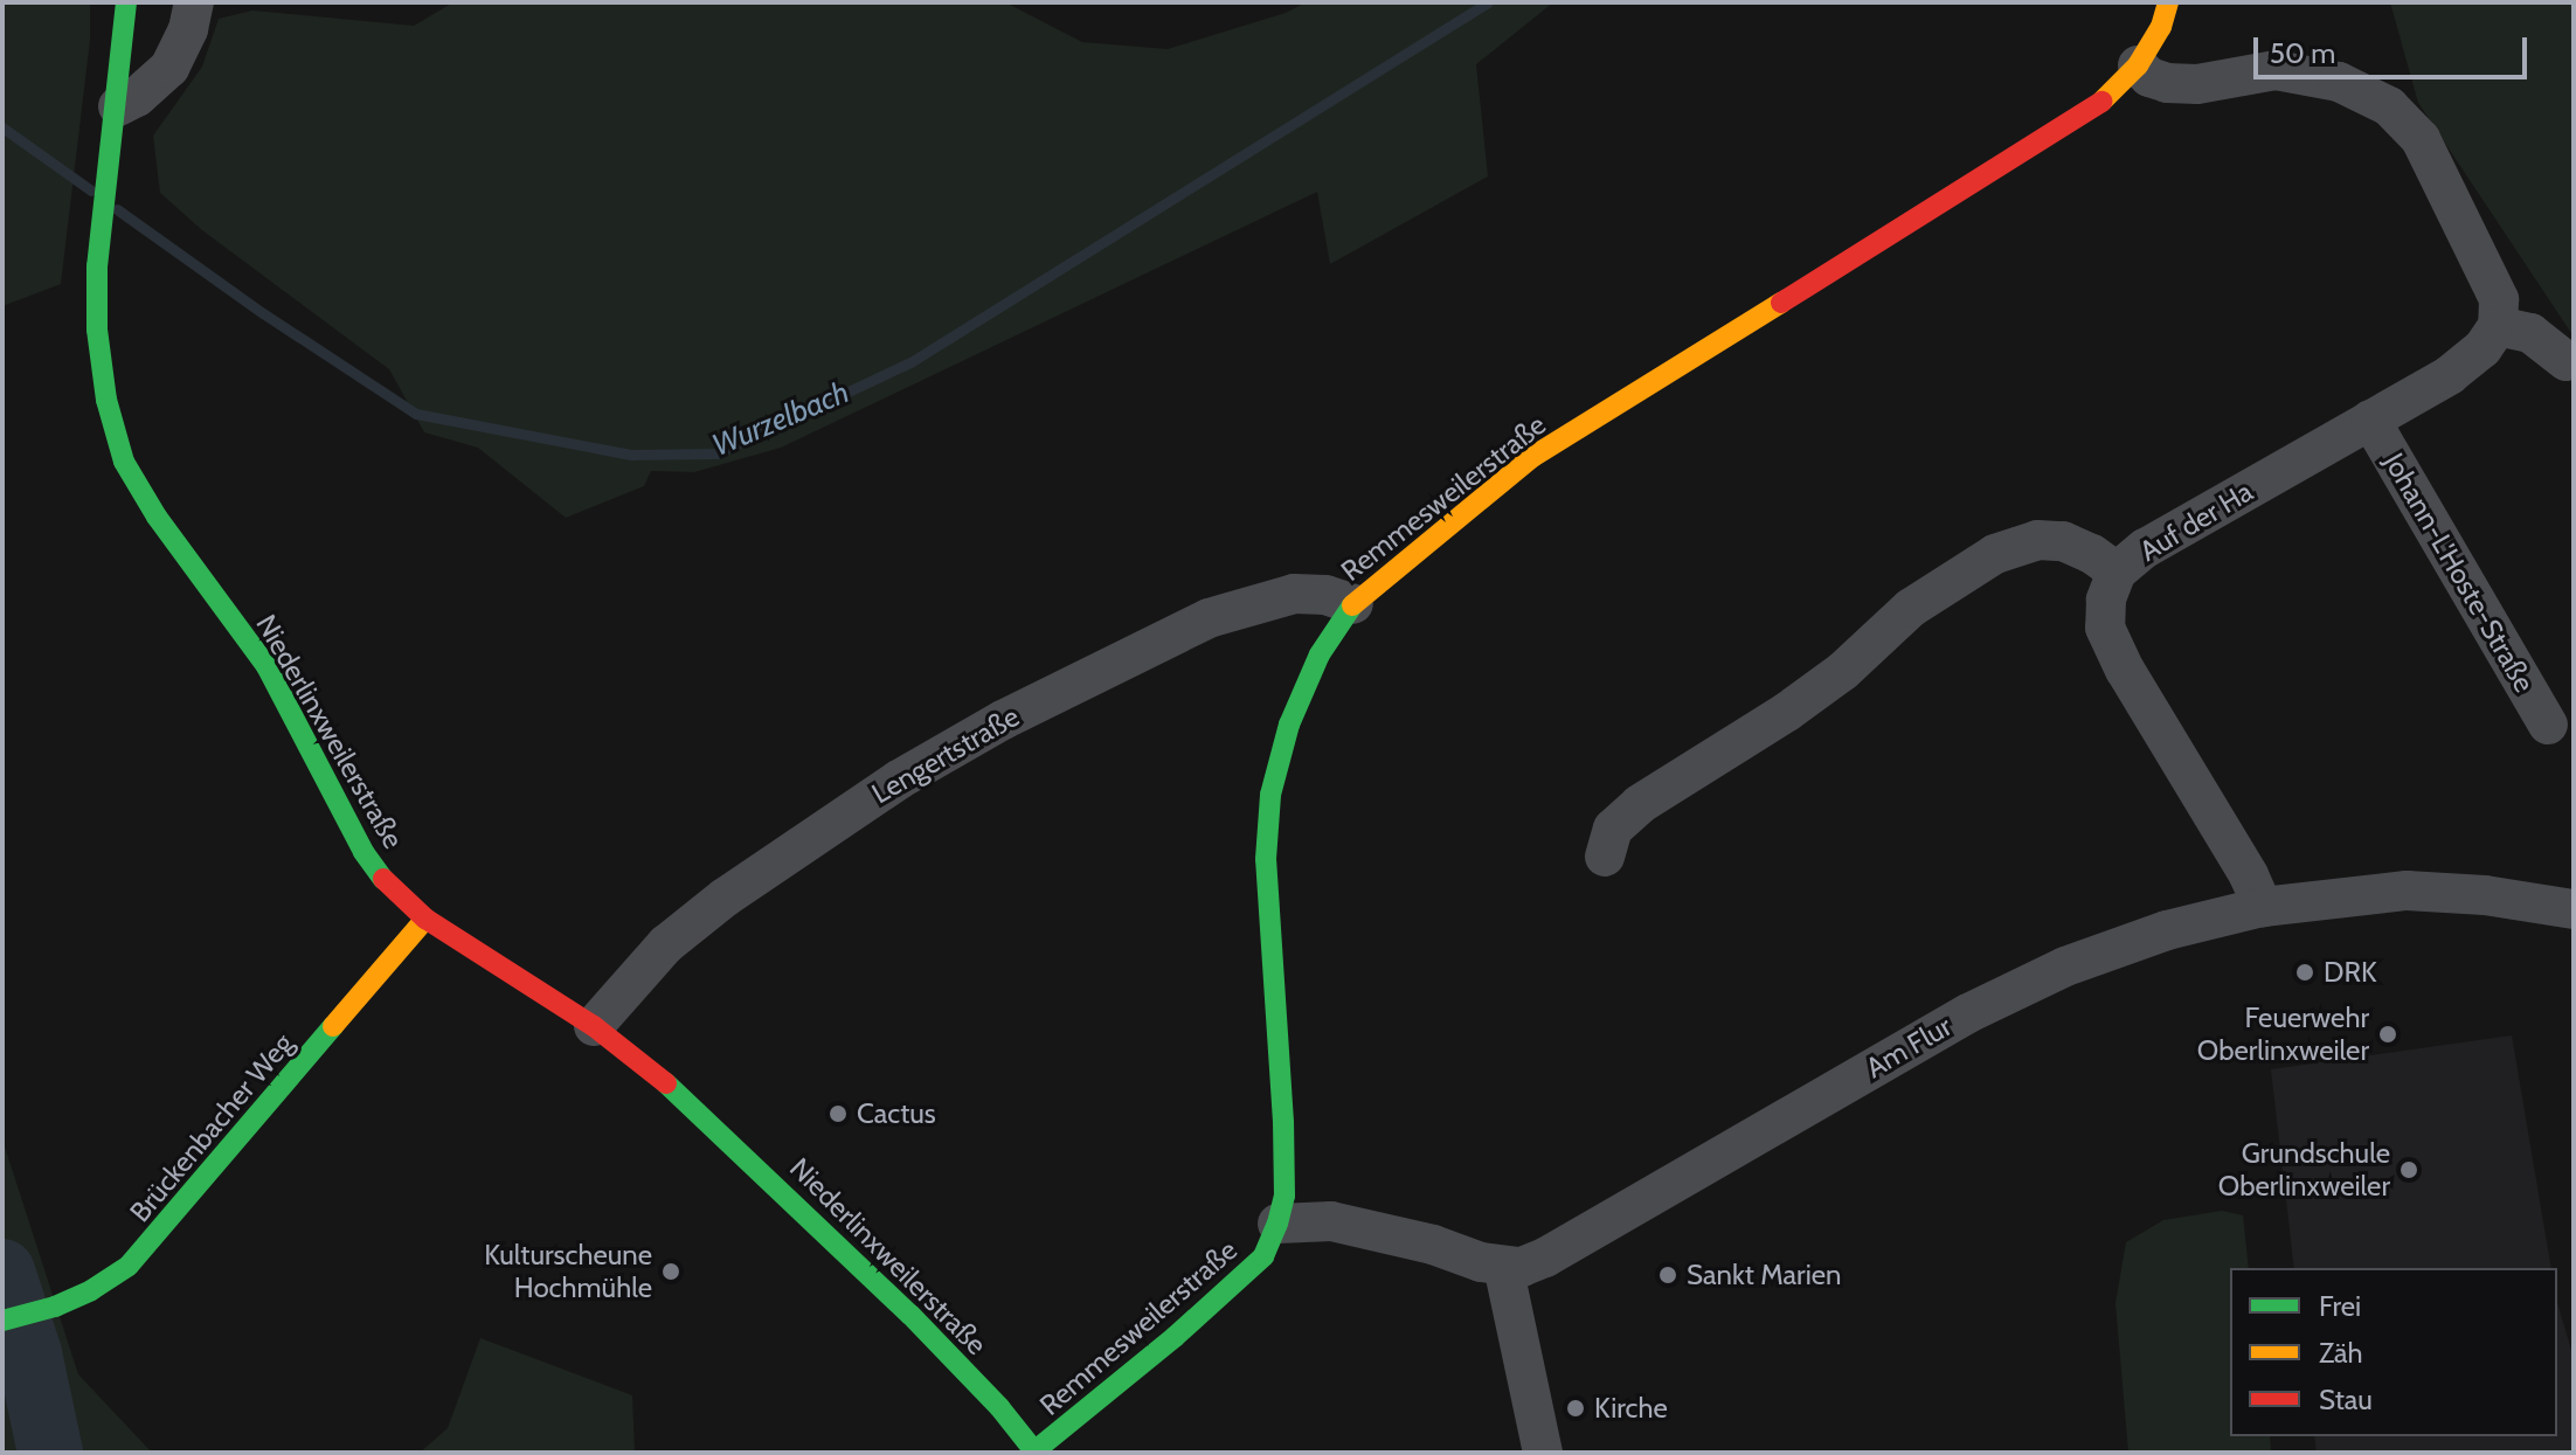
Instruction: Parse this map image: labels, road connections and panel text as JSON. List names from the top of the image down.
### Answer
{
  "streets": {
    "main road": ["Remmesweilerstraße", "Niederlinxweilerstraße", "Brückenbacher Weg"],
    "street": [
      "Auf der Ha",
      "Johann-L'Hoste-Straße",
      "Lengertstraße",
      "Am Flur"
    ]
  },
  "crossings": [
    ["Remmesweilerstraße", "Niederlinxweilerstraße"],
    ["Remmesweilerstraße", "Lengertstraße"],
    ["Remmesweilerstraße", "Am Flur"],
    ["Auf der Ha", "Johann-L'Hoste-Straße"],
    ["Auf der Ha", "Am Flur"],
    ["Niederlinxweilerstraße", "Lengertstraße"],
    ["Niederlinxweilerstraße", "Brückenbacher Weg"]
  ],
  "water": ["Wurzelbach"],
  "places": [
    "DRK",
    "Feuerwehr Oberlinxweiler",
    "Cactus",
    "Grundschule Oberlinxweiler",
    "Kulturscheune Hochmühle",
    "Sankt Marien",
    "Kirche"
  ],
  "legend": ["Frei", "Zäh", "Stau"],
  "scale_bar": "50 m"
}
